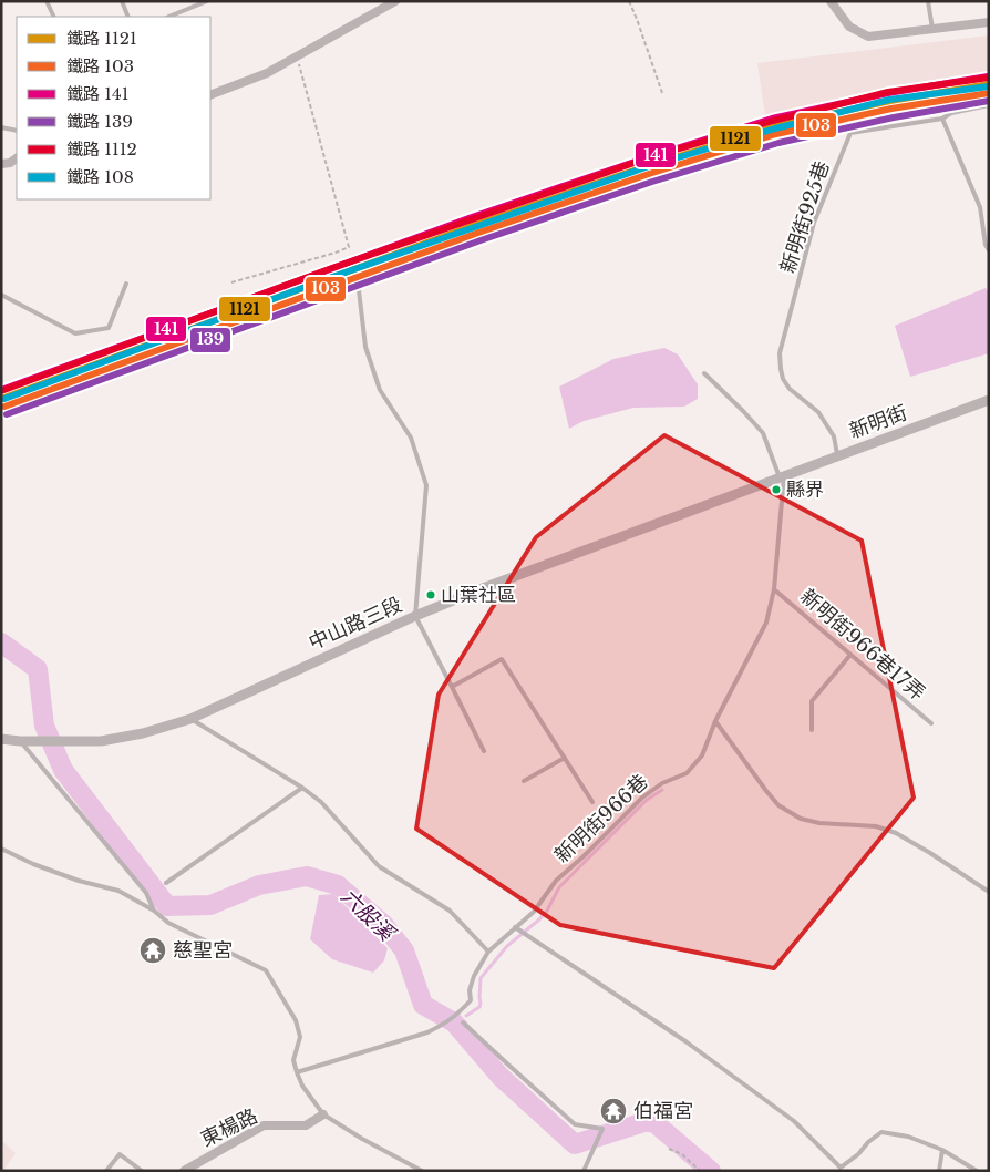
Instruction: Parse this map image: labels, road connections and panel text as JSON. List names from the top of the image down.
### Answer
{
  "streets": {
    "street": ["新明街", "中山路三段", "東楊路"],
    "lane": ["新明街925巷", "新明街966巷17弄", "新明街966巷"]
  },
  "crossings": [
    ["新明街925巷", "新明街"],
    ["新明街", "中山路三段"],
    ["新明街", "新明街966巷"],
    ["中山路三段", "新明街966巷"],
    ["新明街966巷17弄", "新明街966巷"]
  ],
  "water": ["六股溪"],
  "places": {
    "other": ["縣界", "山葉社區"],
    "temple": ["慈聖宮", "伯福宮"]
  },
  "lines": [
    "rail line 141",
    "rail line 1112",
    "rail line 1121",
    "rail line 108",
    "rail line 103",
    "rail line 139"
  ],
  "legend": [
    "鐵路 1121",
    "鐵路 103",
    "鐵路 141",
    "鐵路 139",
    "鐵路 1112",
    "鐵路 108"
  ]
}
